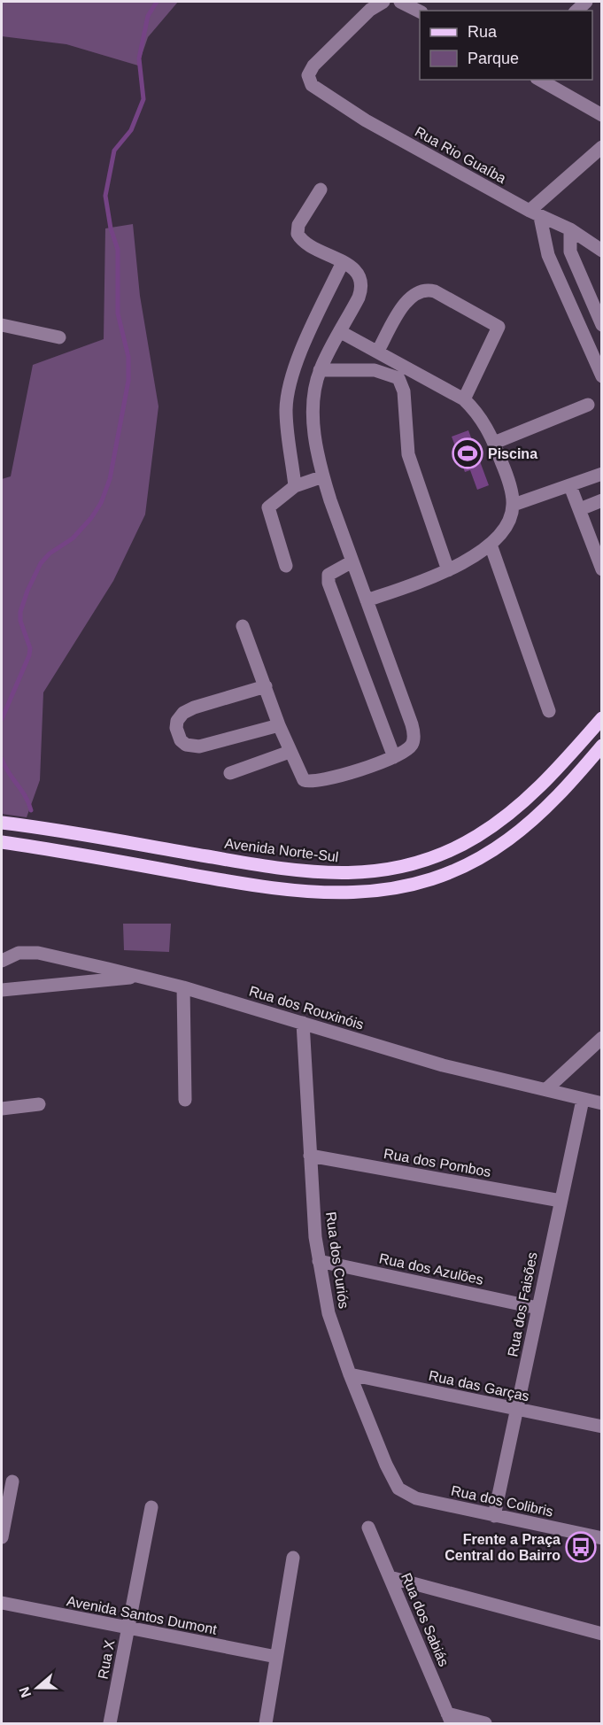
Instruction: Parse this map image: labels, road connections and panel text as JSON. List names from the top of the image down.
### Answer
{
  "streets": {
    "main road": ["Avenida Norte-Sul"],
    "street": [
      "Rua Rio Guaíba",
      "Rua dos Rouxinóis",
      "Rua dos Pombos",
      "Rua dos Curiós",
      "Rua dos Azulões",
      "Rua dos Faisões",
      "Rua das Garças",
      "Rua dos Colibris",
      "Avenida Santos Dumont",
      "Rua dos Sabiás",
      "Rua X"
    ]
  },
  "crossings": [
    ["Rua dos Rouxinóis", "Rua dos Curiós"],
    ["Rua dos Rouxinóis", "Rua dos Faisões"],
    ["Rua dos Pombos", "Rua dos Curiós"],
    ["Rua dos Pombos", "Rua dos Faisões"],
    ["Rua dos Curiós", "Rua dos Azulões"],
    ["Rua dos Curiós", "Rua das Garças"],
    ["Rua dos Curiós", "Rua dos Colibris"],
    ["Rua dos Azulões", "Rua dos Faisões"],
    ["Rua dos Faisões", "Rua das Garças"],
    ["Rua dos Faisões", "Rua dos Colibris"],
    ["Avenida Santos Dumont", "Rua X"]
  ],
  "places": {
    "sports": ["Piscina"],
    "bus stop": ["Frente a Praça Central do Bairro"]
  },
  "legend": ["Rua", "Parque"],
  "north": "left"
}
